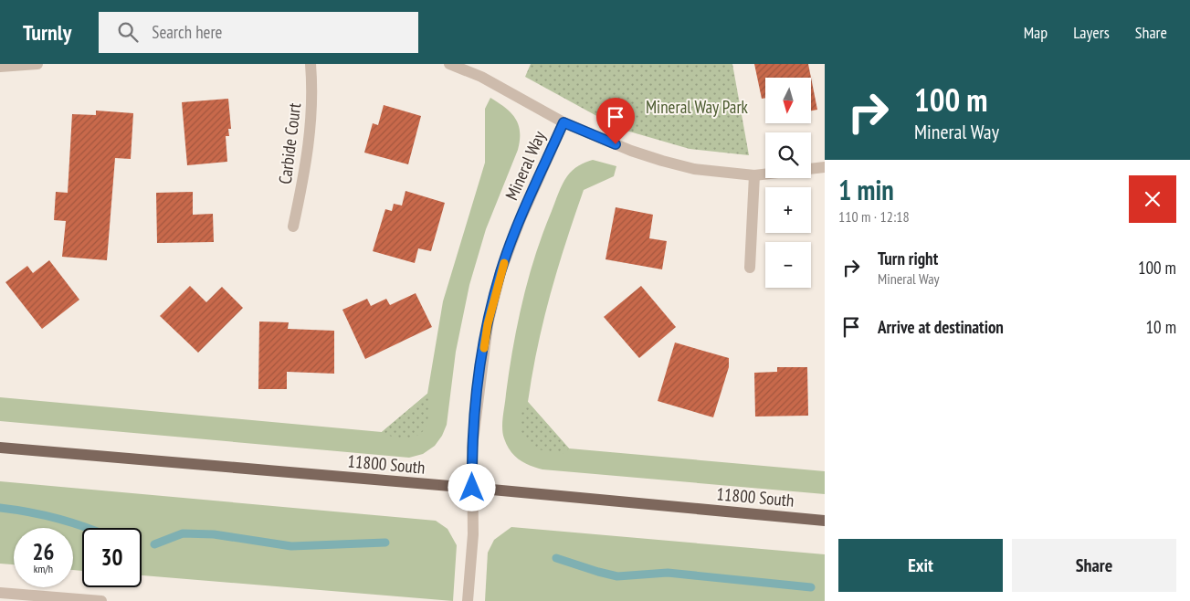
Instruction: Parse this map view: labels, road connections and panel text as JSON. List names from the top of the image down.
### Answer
{
  "streets": {
    "main road": ["11800 South"],
    "street": ["Carbide Court", "Mineral Way"]
  },
  "crossings": [
    ["Mineral Way", "11800 South"]
  ],
  "parks": ["Mineral Way Park"],
  "north": "bottom",
  "page": {
    "header": "Turnly",
    "search": "Search here",
    "nav": ["Map", "Layers", "Share"],
    "turn": ["100 m", "Mineral Way"],
    "map_buttons": ["+", "−"],
    "heading": ["1 min", "110 m · 12:18"],
    "list": [
      {
        "name": "Turn right",
        "note": "Mineral Way",
        "value": "100 m"
      },
      {
        "name": "Arrive at destination",
        "value": "10 m"
      }
    ],
    "speed": "26 km/h",
    "limit": "30",
    "buttons": ["Exit", "Share"]
  }
}
